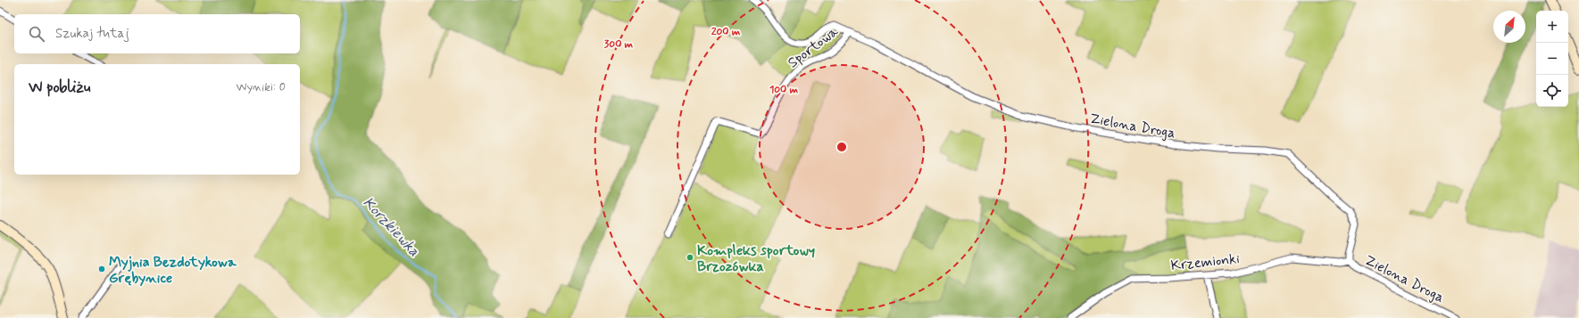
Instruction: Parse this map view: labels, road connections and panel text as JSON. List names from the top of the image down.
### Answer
{
  "streets": {
    "street": ["Sportowa", "Zielona Droga", "Krzemionki"]
  },
  "crossings": [
    ["Sportowa", "Zielona Droga"],
    ["Zielona Droga", "Krzemionki"]
  ],
  "water": ["Korzkiewka"],
  "places": ["Kompleks sportowy Brzozówka", "Myjnia Bezdotykowa Grębynice"],
  "north": "top right",
  "page": {
    "map_buttons": ["+", "−"],
    "search": "Szukaj tutaj",
    "heading": ["W pobliżu", "Wyniki: 0"]
  },
  "rings": ["200 m", "300 m", "100 m"]
}
